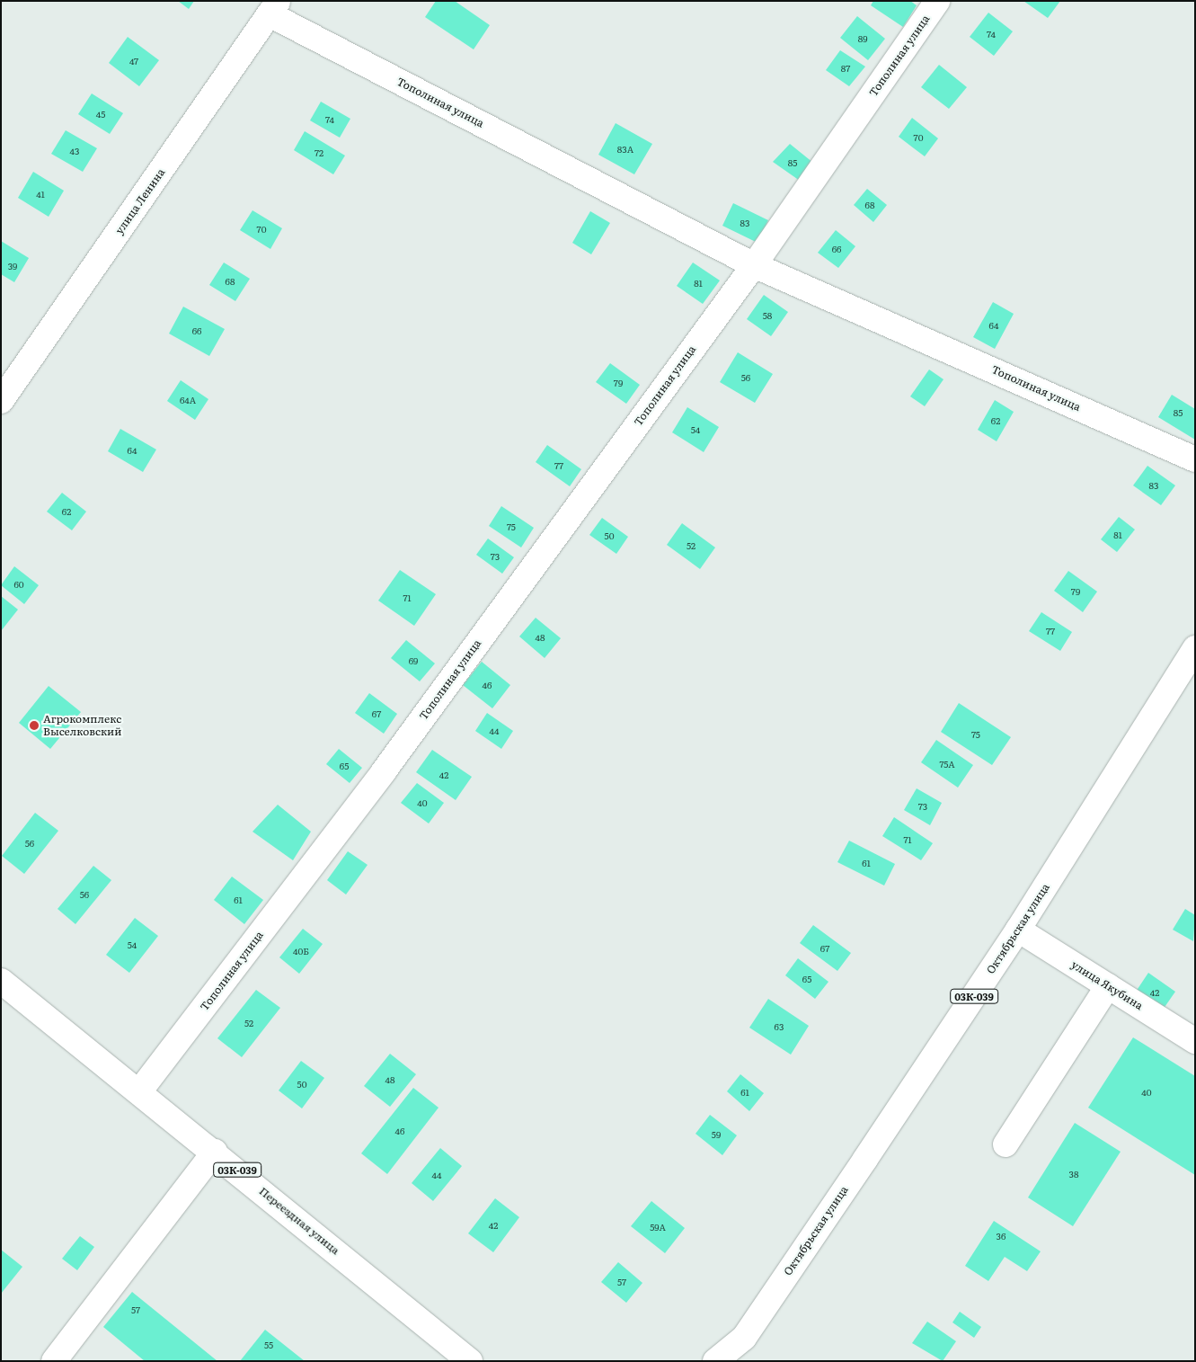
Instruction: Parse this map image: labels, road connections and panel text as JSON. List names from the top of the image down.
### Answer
{
  "streets": {
    "street": [
      "Тополиная улица",
      "улица Ленина",
      "Октябрьская улица",
      "улица Якубина",
      "03К-039",
      "Переездная улица"
    ]
  },
  "crossings": [
    ["Тополиная улица", "улица Ленина"],
    ["Тополиная улица", "Переездная улица"],
    ["Октябрьская улица", "улица Якубина"]
  ],
  "places": ["Агрокомплекс Выселковский"],
  "house_numbers": [
    "74",
    "89",
    "47",
    "87",
    "45",
    "74",
    "70",
    "83А",
    "43",
    "72",
    "85",
    "41",
    "68",
    "83",
    "70",
    "66",
    "39",
    "68",
    "81",
    "58",
    "64",
    "66",
    "56",
    "79",
    "64А",
    "85",
    "62",
    "54",
    "64",
    "77",
    "83",
    "62",
    "75",
    "81",
    "50",
    "52",
    "73",
    "60",
    "79",
    "71",
    "77",
    "48",
    "69",
    "46",
    "67",
    "44",
    "75",
    "75А",
    "65",
    "42",
    "40",
    "73",
    "71",
    "56",
    "61",
    "56",
    "61",
    "54",
    "67",
    "40Б",
    "65",
    "42",
    "52",
    "63",
    "48",
    "50",
    "61",
    "40",
    "46",
    "59",
    "38",
    "44",
    "42",
    "59А",
    "36",
    "57",
    "57",
    "55"
  ]
}
